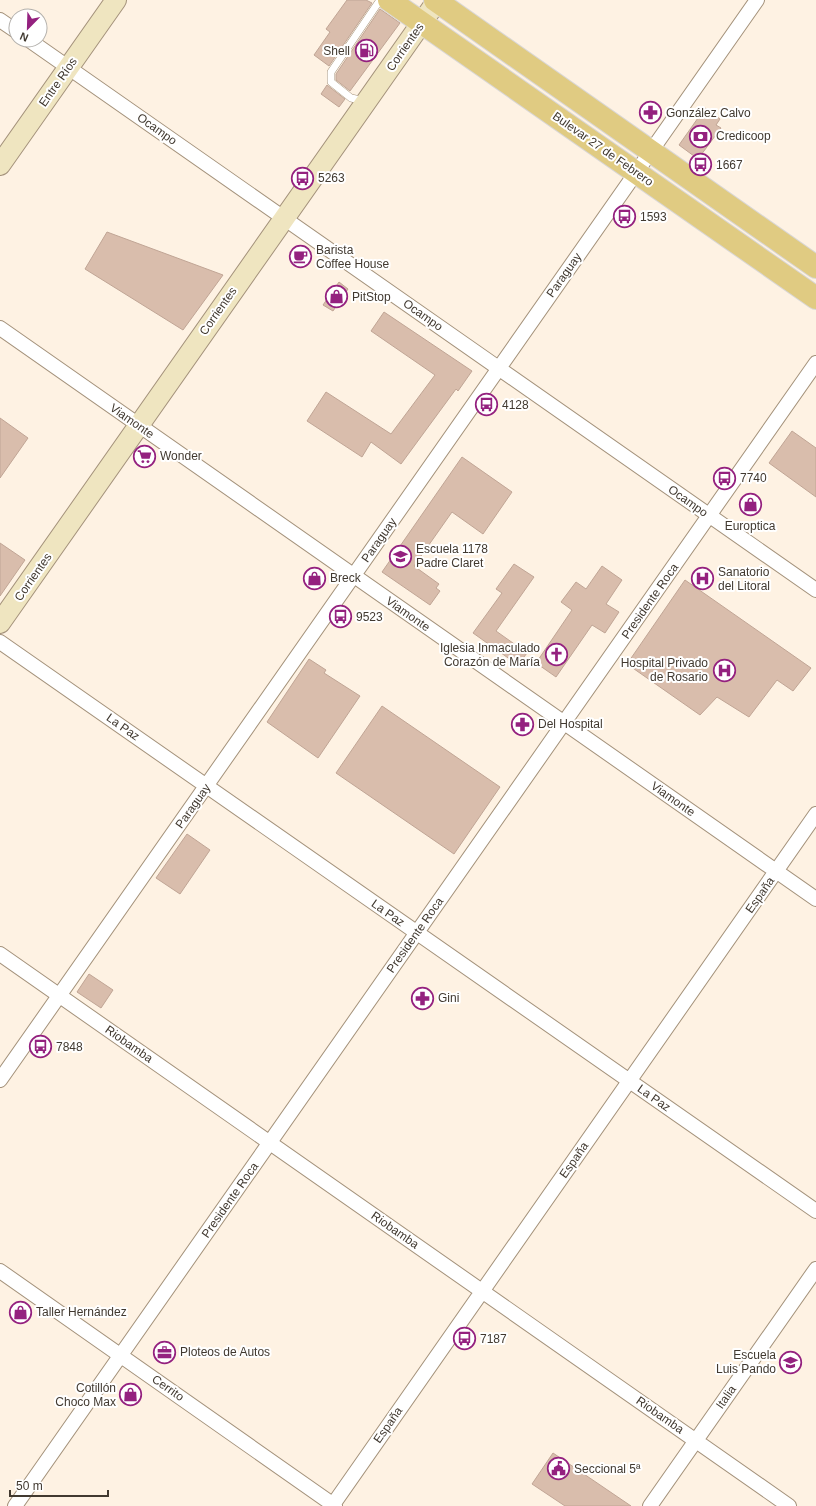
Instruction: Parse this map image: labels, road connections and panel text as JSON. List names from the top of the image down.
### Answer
{
  "streets": {
    "main road": ["Corrientes", "Entre Ríos", "Bulevar 27 de Febrero"],
    "street": [
      "Ocampo",
      "Paraguay",
      "Viamonte",
      "Presidente Roca",
      "La Paz",
      "España",
      "Riobamba",
      "Cerrito",
      "Italia"
    ]
  },
  "crossings": [
    ["Corrientes", "Ocampo"],
    ["Corrientes", "Bulevar 27 de Febrero"],
    ["Corrientes", "Viamonte"],
    ["Entre Ríos", "Ocampo"],
    ["Ocampo", "Paraguay"],
    ["Ocampo", "Presidente Roca"],
    ["Bulevar 27 de Febrero", "Paraguay"],
    ["Paraguay", "Viamonte"],
    ["Paraguay", "La Paz"],
    ["Paraguay", "Riobamba"],
    ["Viamonte", "Presidente Roca"],
    ["Viamonte", "España"],
    ["Presidente Roca", "La Paz"],
    ["Presidente Roca", "Riobamba"],
    ["Presidente Roca", "Cerrito"],
    ["La Paz", "España"],
    ["España", "Riobamba"],
    ["España", "Cerrito"],
    ["Riobamba", "Italia"]
  ],
  "places": {
    "fuel station": ["Shell"],
    "pharmacy": ["González Calvo", "Del Hospital", "Gini"],
    "bank": ["Credicoop"],
    "bus stop": [
      "1667",
      "5263",
      "1593",
      "4128",
      "7740",
      "9523",
      "7848",
      "7187"
    ],
    "cafe": ["Barista Coffee House"],
    "shop": [
      "PitStop",
      "Europtica",
      "Breck",
      "Taller Hernández",
      "Cotillón Choco Max"
    ],
    "supermarket": ["Wonder"],
    "school or university": ["Escuela 1178 Padre Claret", "Escuela Luis Pando"],
    "hospital": ["Sanatorio del Litoral", "Hospital Privado de Rosario"],
    "church": ["Iglesia Inmaculado Corazón de María"],
    "office": ["Ploteos de Autos"],
    "public building": ["Seccional 5ª"]
  },
  "scale_bar": "50 m",
  "north": "bottom left"
}
